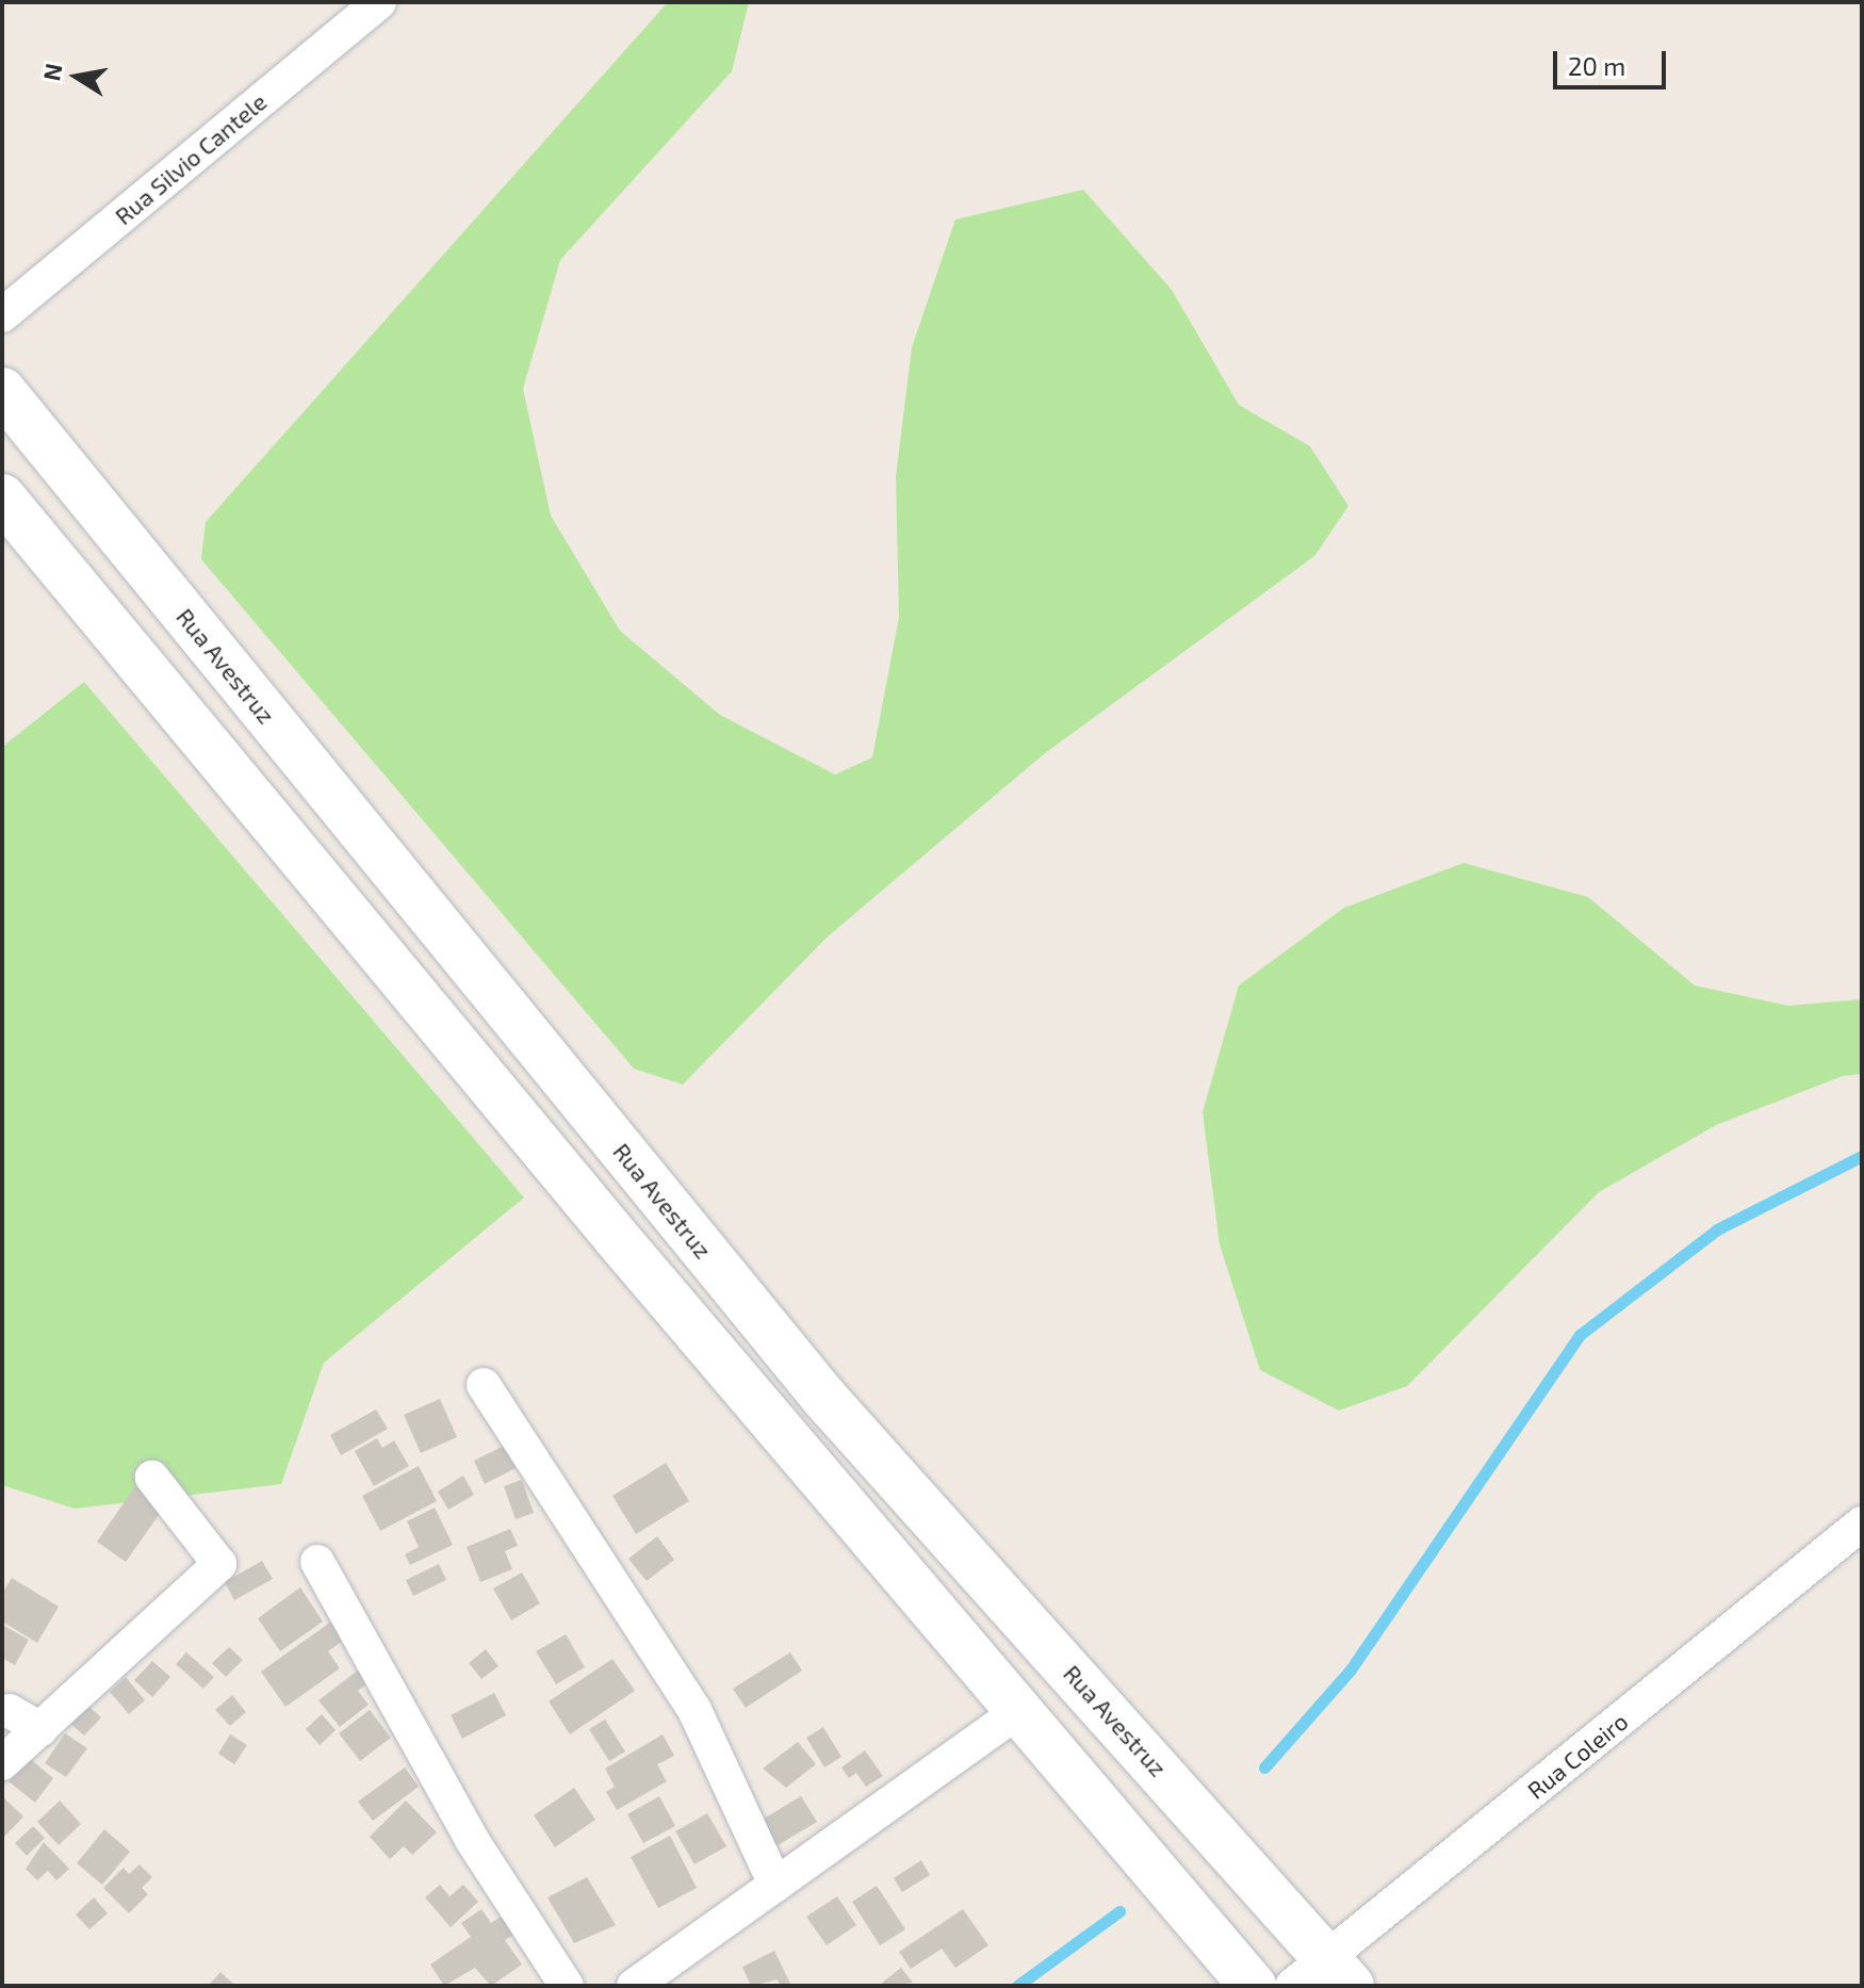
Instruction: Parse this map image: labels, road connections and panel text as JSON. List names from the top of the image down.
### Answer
{
  "streets": {
    "main road": ["Rua Avestruz"],
    "street": ["Rua Silvio Cantele", "Rua Coleiro"]
  },
  "crossings": [
    ["Rua Avestruz", "Rua Coleiro"]
  ],
  "scale_bar": "20 m",
  "north": "left"
}
